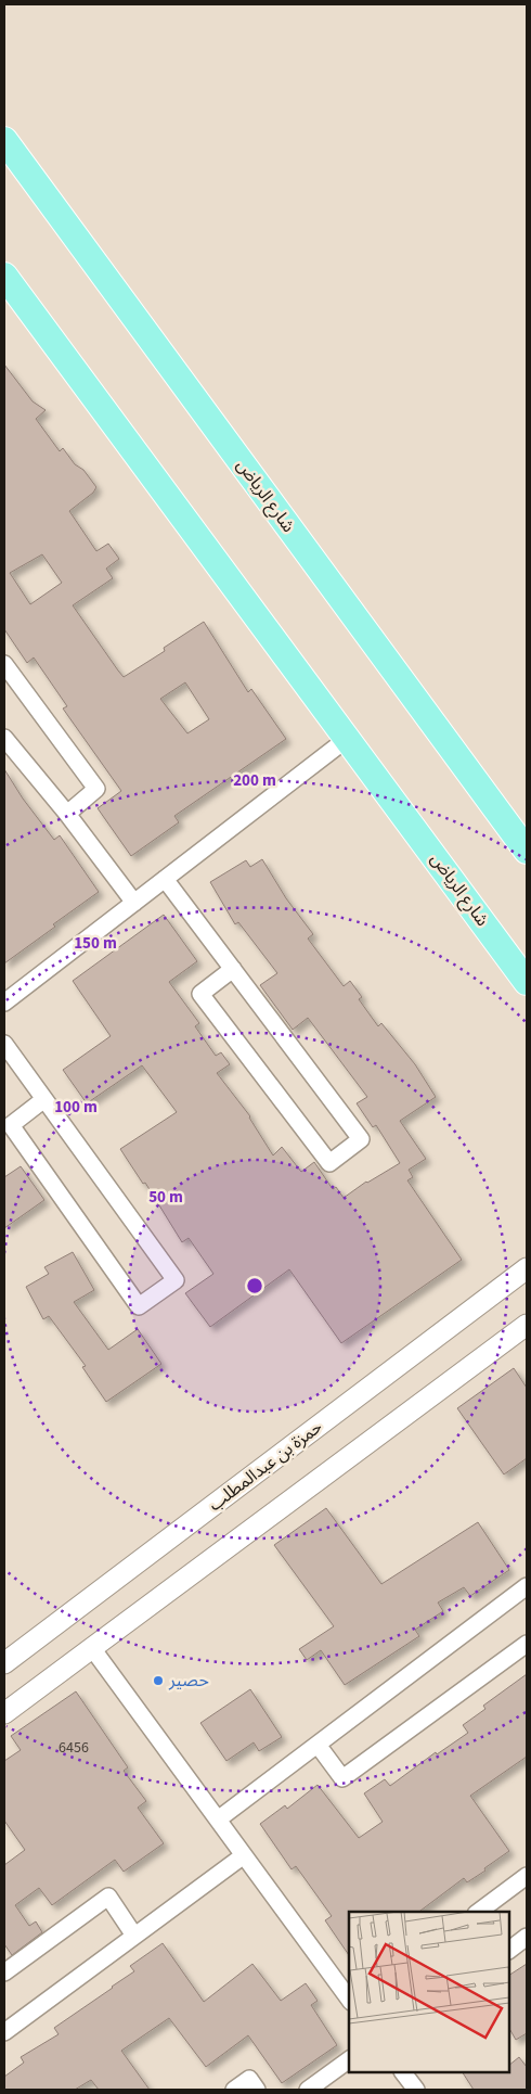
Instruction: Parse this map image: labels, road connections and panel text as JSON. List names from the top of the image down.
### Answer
{
  "streets": {
    "main road": ["شارع الرياض"],
    "street": ["حمزة بن عبدالمطلب"]
  },
  "places": ["حصير"],
  "house_numbers": ["6456"],
  "rings": [
    "200 m",
    "150 m",
    "100 m",
    "50 m"
  ]
}
